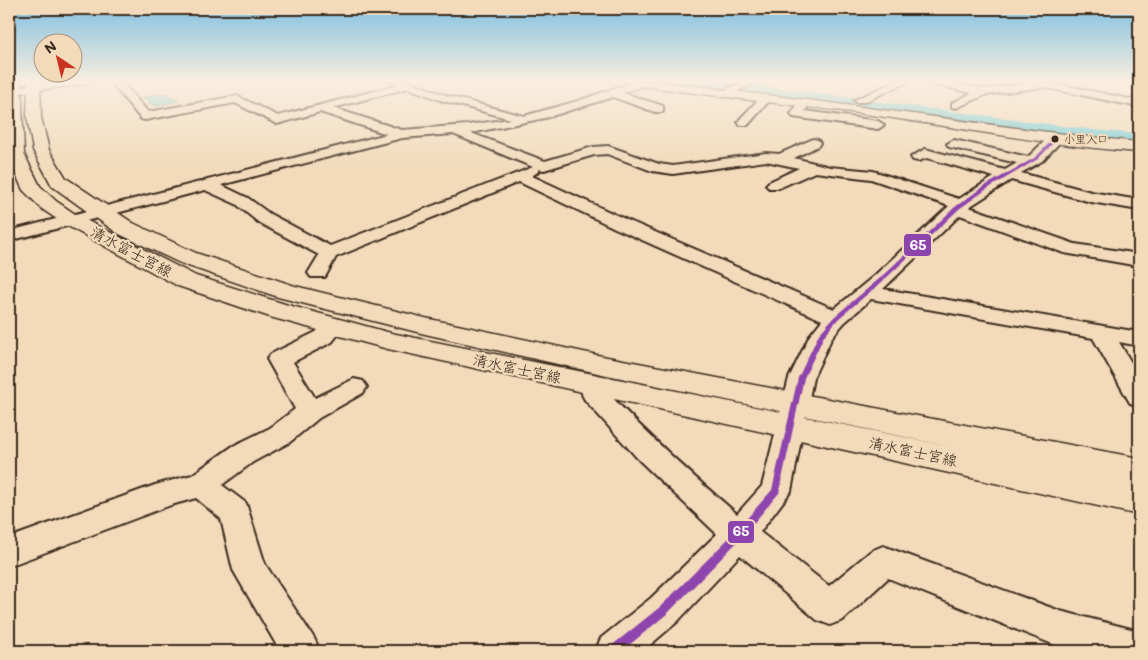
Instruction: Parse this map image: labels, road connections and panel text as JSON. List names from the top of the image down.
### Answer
{
  "streets": {
    "main road": ["清水富士宮線"]
  },
  "places": ["小里入口"],
  "lines": ["transit line 65"],
  "north": "top left"
}
